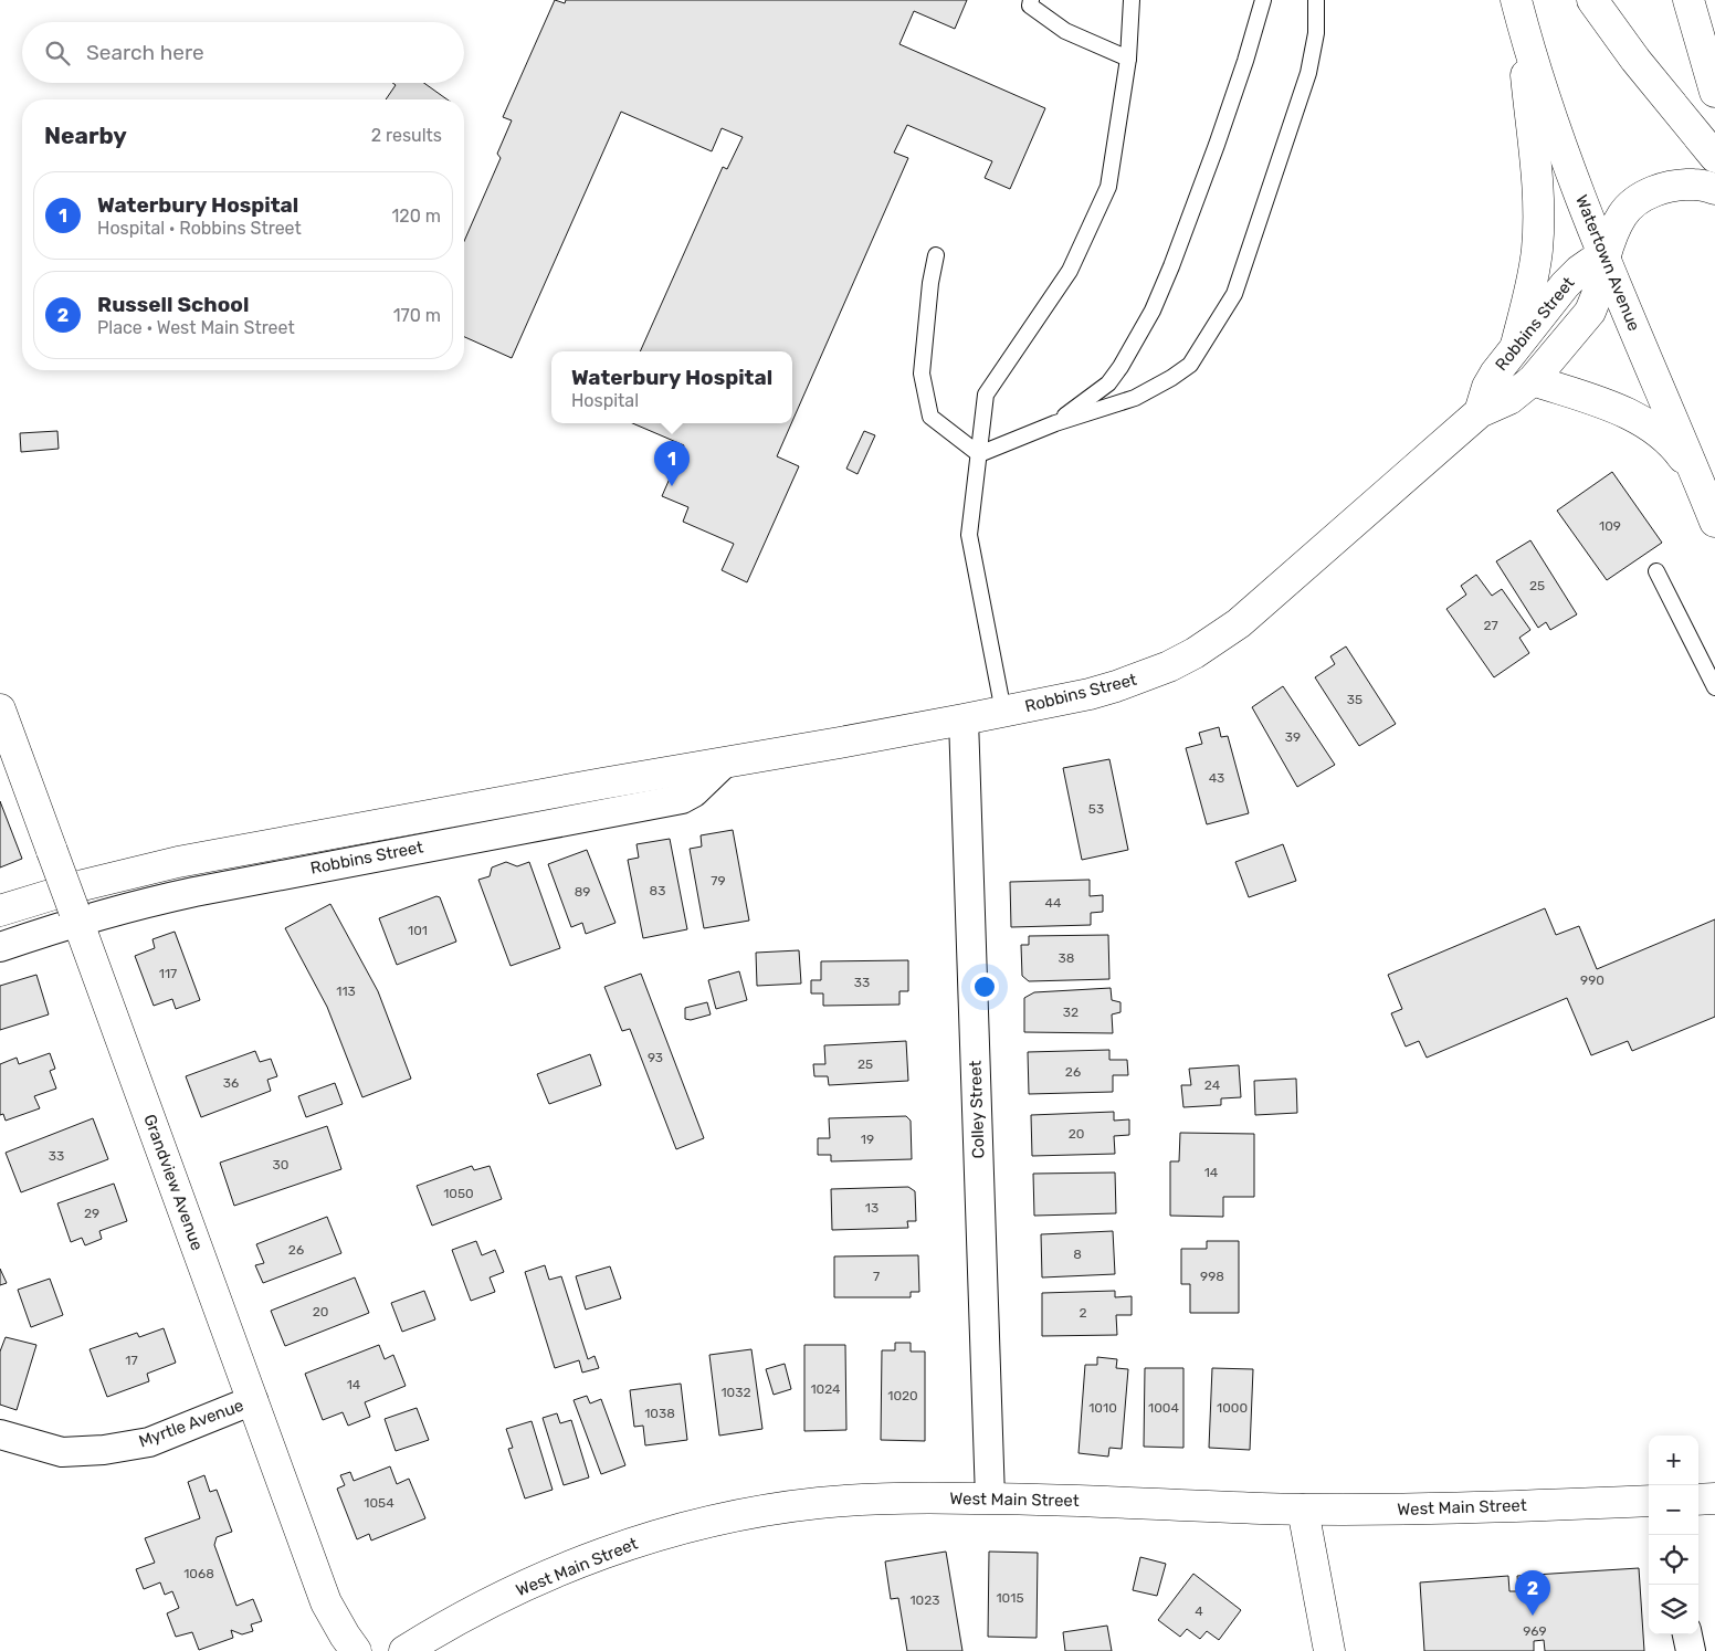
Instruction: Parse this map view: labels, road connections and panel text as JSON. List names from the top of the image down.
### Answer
{
  "streets": {
    "main road": [
      "Watertown Avenue",
      "Robbins Street",
      "Grandview Avenue",
      "West Main Street"
    ],
    "street": ["Colley Street", "Myrtle Avenue"]
  },
  "crossings": [
    ["Watertown Avenue", "Robbins Street"],
    ["Robbins Street", "Colley Street"],
    ["Robbins Street", "Grandview Avenue"],
    ["Colley Street", "West Main Street"],
    ["Grandview Avenue", "Myrtle Avenue"]
  ],
  "house_numbers": [
    "109",
    "25",
    "27",
    "35",
    "39",
    "43",
    "53",
    "79",
    "83",
    "89",
    "44",
    "101",
    "38",
    "117",
    "990",
    "33",
    "113",
    "32",
    "93",
    "25",
    "26",
    "36",
    "24",
    "20",
    "19",
    "33",
    "30",
    "14",
    "1050",
    "13",
    "29",
    "26",
    "8",
    "7",
    "998",
    "20",
    "2",
    "17",
    "14",
    "1024",
    "1032",
    "1020",
    "1010",
    "1004",
    "1000",
    "1038",
    "1054",
    "1068",
    "1015",
    "1023",
    "4",
    "969"
  ],
  "page": {
    "search": "Search here",
    "heading": ["Nearby", "2 results"],
    "list": [
      {
        "mark": "1",
        "name": "Waterbury Hospital",
        "note": "Hospital · Robbins Street",
        "value": "120 m"
      },
      {
        "mark": "2",
        "name": "Russell School",
        "note": "Place · West Main Street",
        "value": "170 m"
      }
    ],
    "popup": ["Waterbury Hospital", "Hospital"],
    "pins": ["1", "2"],
    "map_buttons": ["+", "−"]
  }
}
